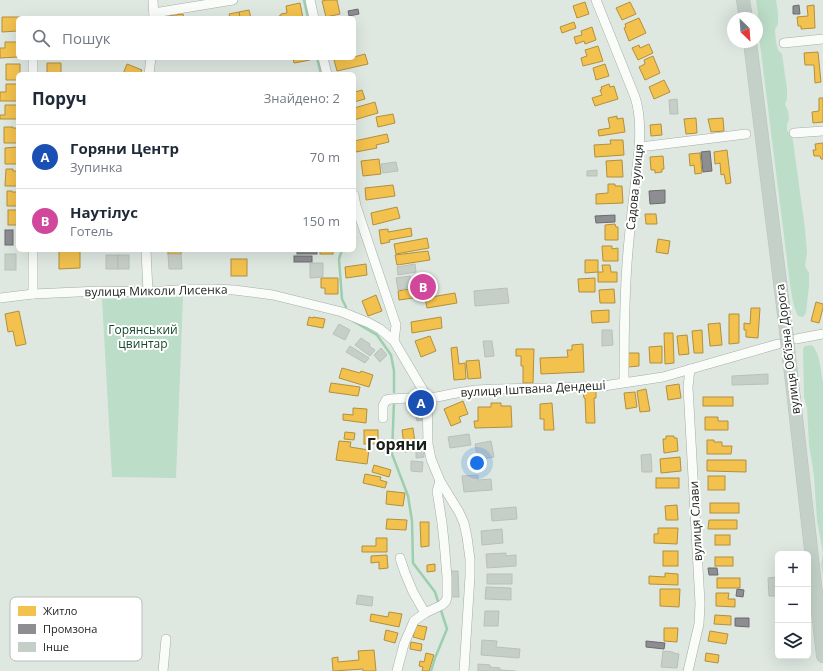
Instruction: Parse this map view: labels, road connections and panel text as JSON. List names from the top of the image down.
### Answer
{
  "streets": {
    "highway": ["вулиця Обʼїзна Дорога"],
    "street": [
      "Садова вулиця",
      "вулиця Миколи Лисенка",
      "вулиця Іштвана Дендеші",
      "вулиця Слави"
    ]
  },
  "crossings": [
    ["Садова вулиця", "вулиця Іштвана Дендеші"],
    ["вулиця Миколи Лисенка", "вулиця Іштвана Дендеші"],
    ["вулиця Іштвана Дендеші", "вулиця Слави"]
  ],
  "districts": ["Горяни"],
  "parks": ["Горянський цвинтар"],
  "legend": ["Житло", "Промзона", "Інше"],
  "north": "bottom right",
  "page": {
    "search": "Пошук",
    "heading": ["Поруч", "Знайдено: 2"],
    "list": [
      {
        "mark": "A",
        "name": "Горяни Центр",
        "note": "Зупинка",
        "value": "70 m"
      },
      {
        "mark": "B",
        "name": "Наутілус",
        "note": "Готель",
        "value": "150 m"
      }
    ],
    "pins": ["B", "A"],
    "map_buttons": ["+", "−"]
  }
}
